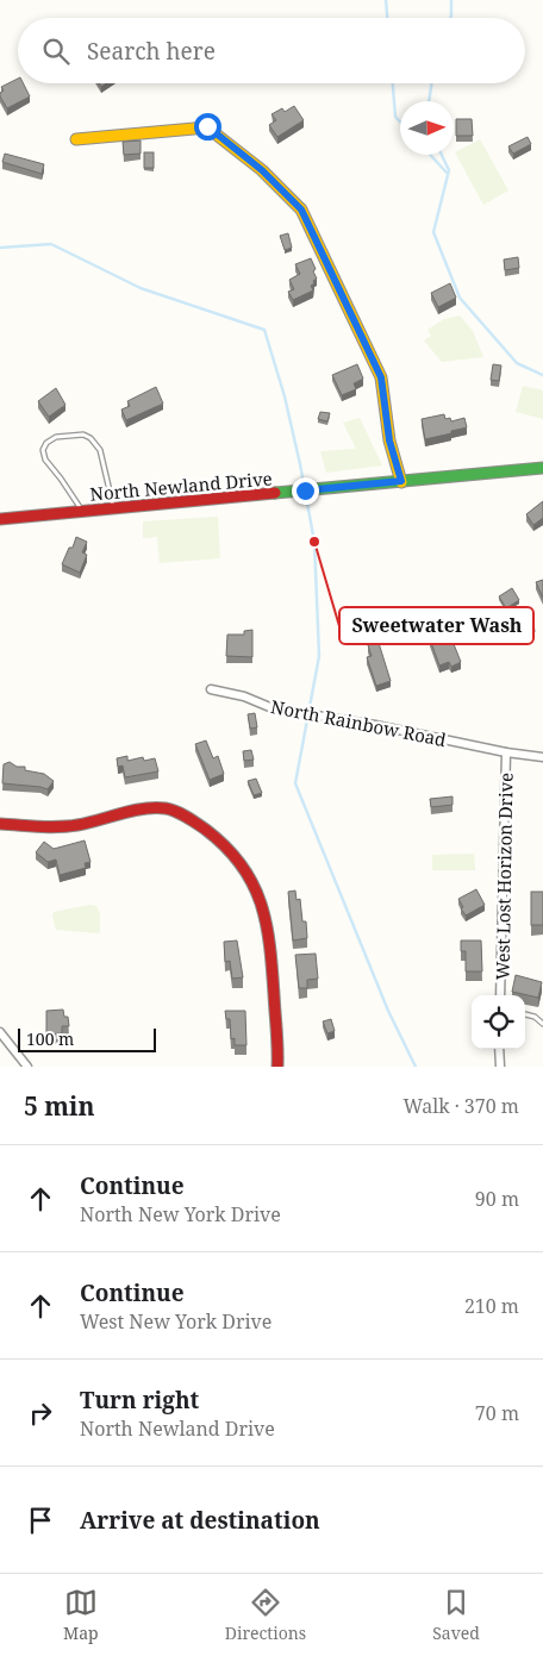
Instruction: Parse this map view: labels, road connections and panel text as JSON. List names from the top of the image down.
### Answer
{
  "streets": {
    "street": ["North Newland Drive", "North Rainbow Road", "West Lost Horizon Drive"]
  },
  "crossings": [
    ["North Rainbow Road", "West Lost Horizon Drive"]
  ],
  "places": ["Sweetwater Wash"],
  "scale_bar": "100 m",
  "north": "right",
  "page": {
    "search": "Search here",
    "scale": "100 m",
    "heading": ["5 min", "Walk · 370 m"],
    "list": [
      ["Continue", "North New York Drive", "90 m"],
      ["Continue", "West New York Drive", "210 m"],
      ["Turn right", "North Newland Drive", "70 m"],
      "Arrive at destination"
    ],
    "nav": ["Map", "Directions", "Saved"]
  }
}
